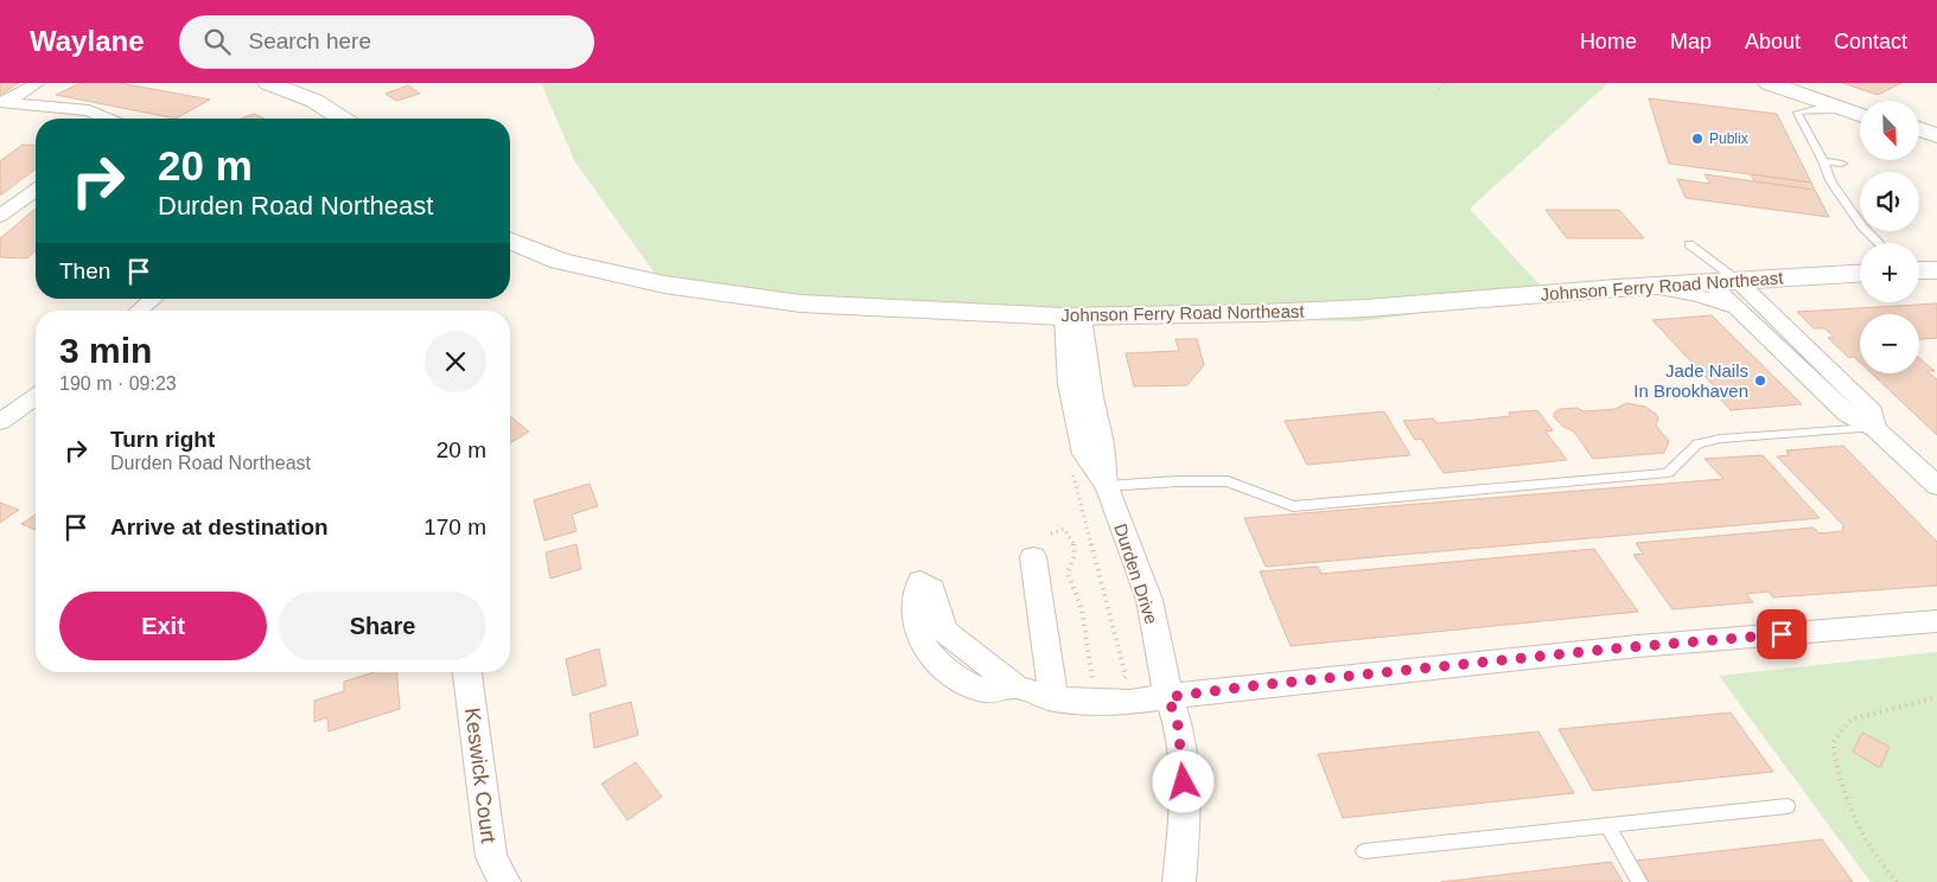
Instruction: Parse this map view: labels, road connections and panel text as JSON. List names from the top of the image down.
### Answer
{
  "streets": {
    "main road": ["Johnson Ferry Road Northeast"],
    "street": ["Durden Drive", "Keswick Court"]
  },
  "crossings": [
    ["Johnson Ferry Road Northeast", "Durden Drive"]
  ],
  "places": ["Publix", "Jade Nails In Brookhaven"],
  "north": "bottom right",
  "page": {
    "header": "Waylane",
    "search": "Search here",
    "nav": [
      "Home",
      "Map",
      "About",
      "Contact"
    ],
    "map_buttons": ["+", "−"],
    "turn": ["20 m", "Durden Road Northeast"],
    "then": "Then",
    "heading": ["3 min", "190 m · 09:23"],
    "list": [
      {
        "name": "Turn right",
        "note": "Durden Road Northeast",
        "value": "20 m"
      },
      {
        "name": "Arrive at destination",
        "value": "170 m"
      }
    ],
    "buttons": ["Exit", "Share"]
  }
}
